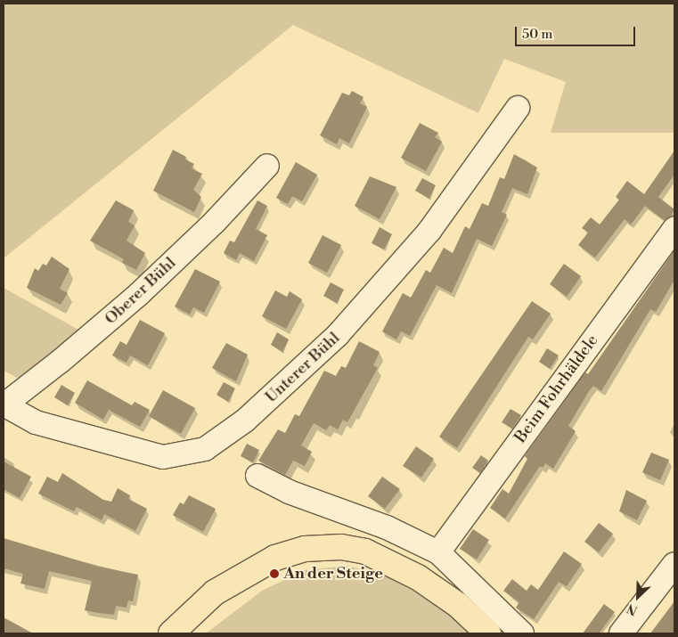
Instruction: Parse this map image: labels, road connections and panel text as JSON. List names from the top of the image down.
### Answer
{
  "streets": {
    "street": ["Oberer Bühl", "Unterer Bühl", "Beim Fohrhäldele"]
  },
  "crossings": [
    ["Oberer Bühl", "Unterer Bühl"]
  ],
  "places": ["An der Steige"],
  "scale_bar": "50 m",
  "north": "bottom left"
}
